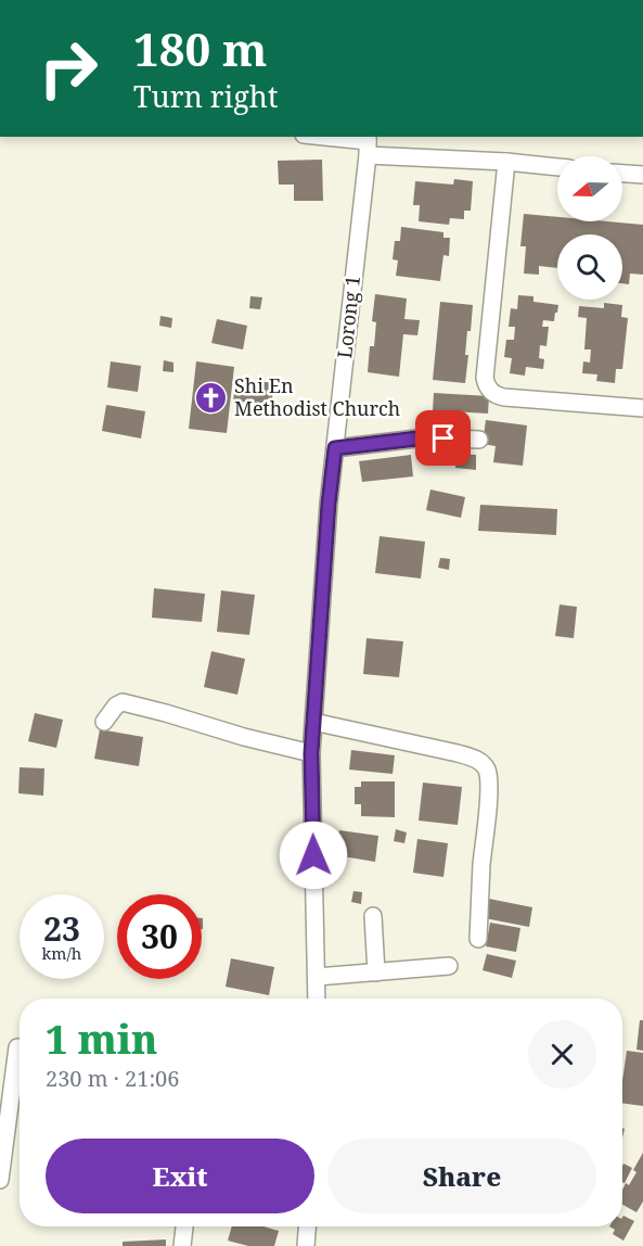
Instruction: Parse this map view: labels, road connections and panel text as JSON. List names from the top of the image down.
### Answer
{
  "streets": {
    "street": ["Lorong 1"]
  },
  "places": {
    "church": ["Shi En Methodist Church"]
  },
  "north": "left",
  "page": {
    "turn": ["180 m", "Turn right"],
    "speed": "23 km/h",
    "limit": "30",
    "heading": ["1 min", "230 m · 21:06"],
    "buttons": ["Exit", "Share"]
  }
}
